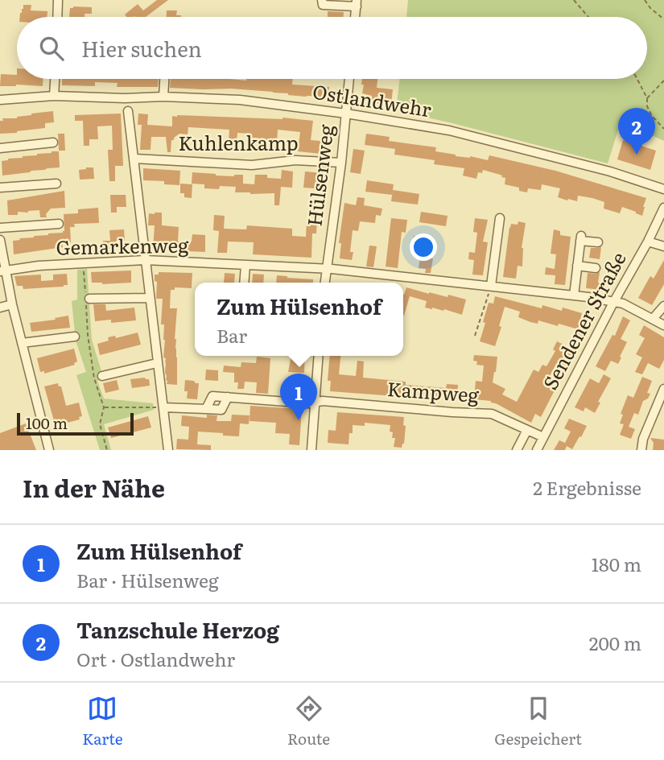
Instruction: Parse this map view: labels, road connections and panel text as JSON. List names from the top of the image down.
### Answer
{
  "streets": {
    "street": [
      "Ostlandwehr",
      "Kuhlenkamp",
      "Hülsenweg",
      "Gemarkenweg",
      "Sendener Straße",
      "Kampweg"
    ]
  },
  "crossings": [
    ["Ostlandwehr", "Hülsenweg"],
    ["Kuhlenkamp", "Hülsenweg"],
    ["Hülsenweg", "Gemarkenweg"],
    ["Gemarkenweg", "Sendener Straße"],
    ["Sendener Straße", "Kampweg"]
  ],
  "scale_bar": "100 m",
  "page": {
    "search": "Hier suchen",
    "pins": ["2", "1"],
    "popup": ["Zum Hülsenhof", "Bar"],
    "scale": "100 m",
    "heading": ["In der Nähe", "2 Ergebnisse"],
    "list": [
      {
        "mark": "1",
        "name": "Zum Hülsenhof",
        "note": "Bar · Hülsenweg",
        "value": "180 m"
      },
      {
        "mark": "2",
        "name": "Tanzschule Herzog",
        "note": "Ort · Ostlandwehr",
        "value": "200 m"
      }
    ],
    "nav": ["Karte", "Route", "Gespeichert"]
  }
}
